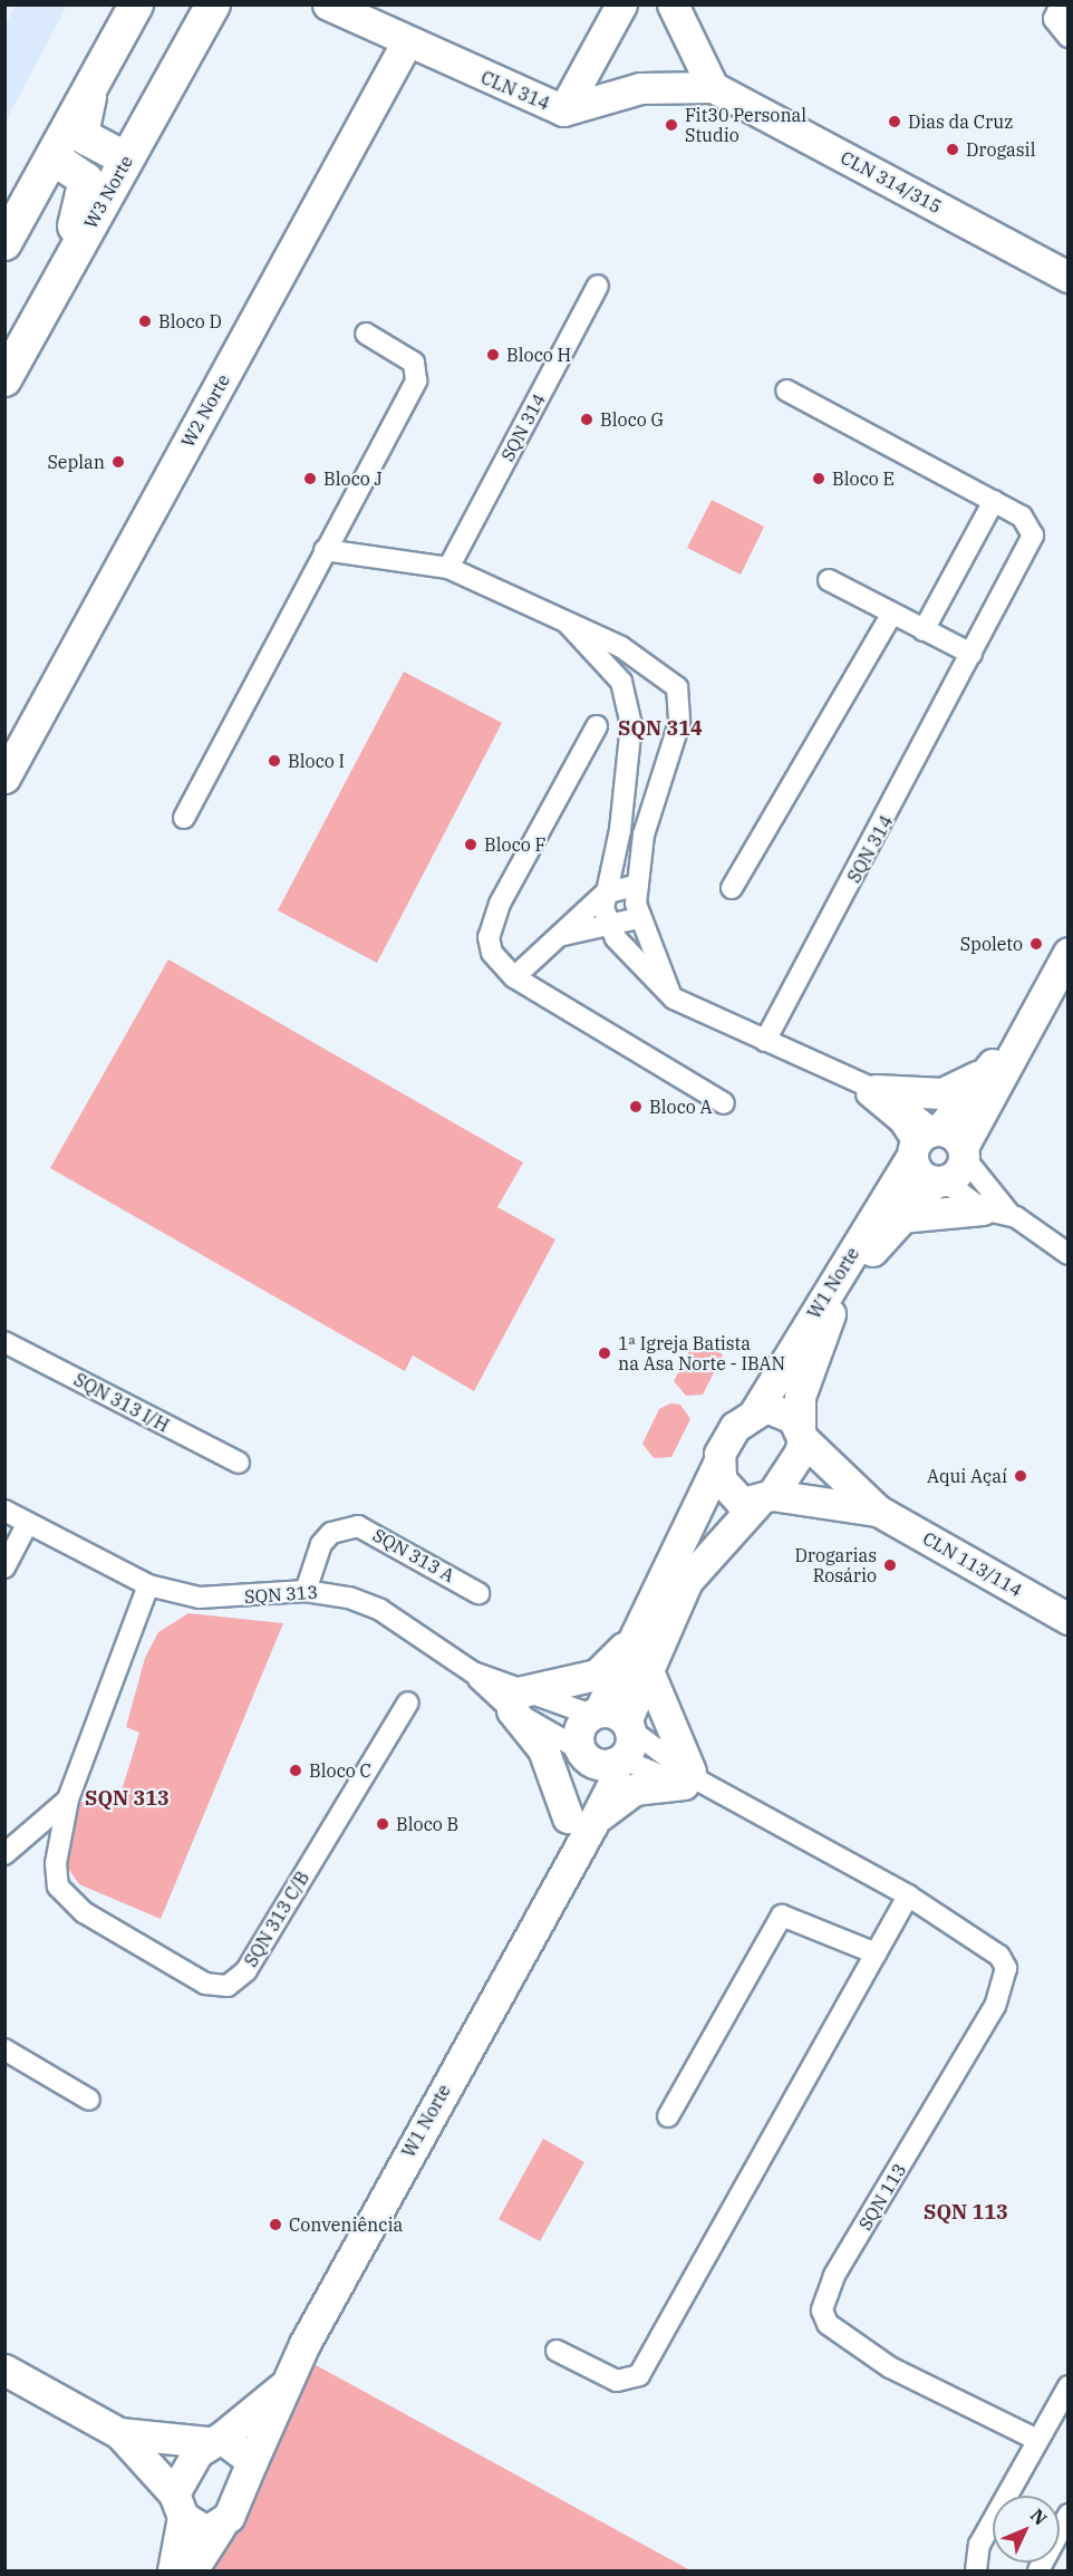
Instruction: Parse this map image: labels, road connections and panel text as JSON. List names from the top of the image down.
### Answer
{
  "streets": {
    "main road": ["W3 Norte"],
    "street": [
      "CLN 314",
      "CLN 314/315",
      "W2 Norte",
      "SQN 314",
      "W1 Norte",
      "SQN 313 I/H",
      "SQN 313 A",
      "CLN 113/114",
      "SQN 313",
      "SQN 313 C/B",
      "SQN 113"
    ]
  },
  "crossings": [
    ["CLN 314", "CLN 314/315"],
    ["CLN 314", "W2 Norte"],
    ["W1 Norte", "CLN 113/114"],
    ["W1 Norte", "SQN 313"],
    ["W1 Norte", "SQN 113"],
    ["SQN 313 A", "SQN 313"],
    ["SQN 313", "SQN 113"]
  ],
  "districts": ["SQN 314", "SQN 313", "SQN 113"],
  "places": [
    "Dias da Cruz",
    "Fit30 Personal Studio",
    "Drogasil",
    "Bloco D",
    "Bloco H",
    "Bloco G",
    "Seplan",
    "Bloco J",
    "Bloco E",
    "Bloco I",
    "Bloco F",
    "Spoleto",
    "Bloco A",
    "1ª Igreja Batista na Asa Norte - IBAN",
    "Aqui Açaí",
    "Drogarias Rosário",
    "Bloco C",
    "Bloco B",
    "Conveniência"
  ],
  "north": "top right"
}
